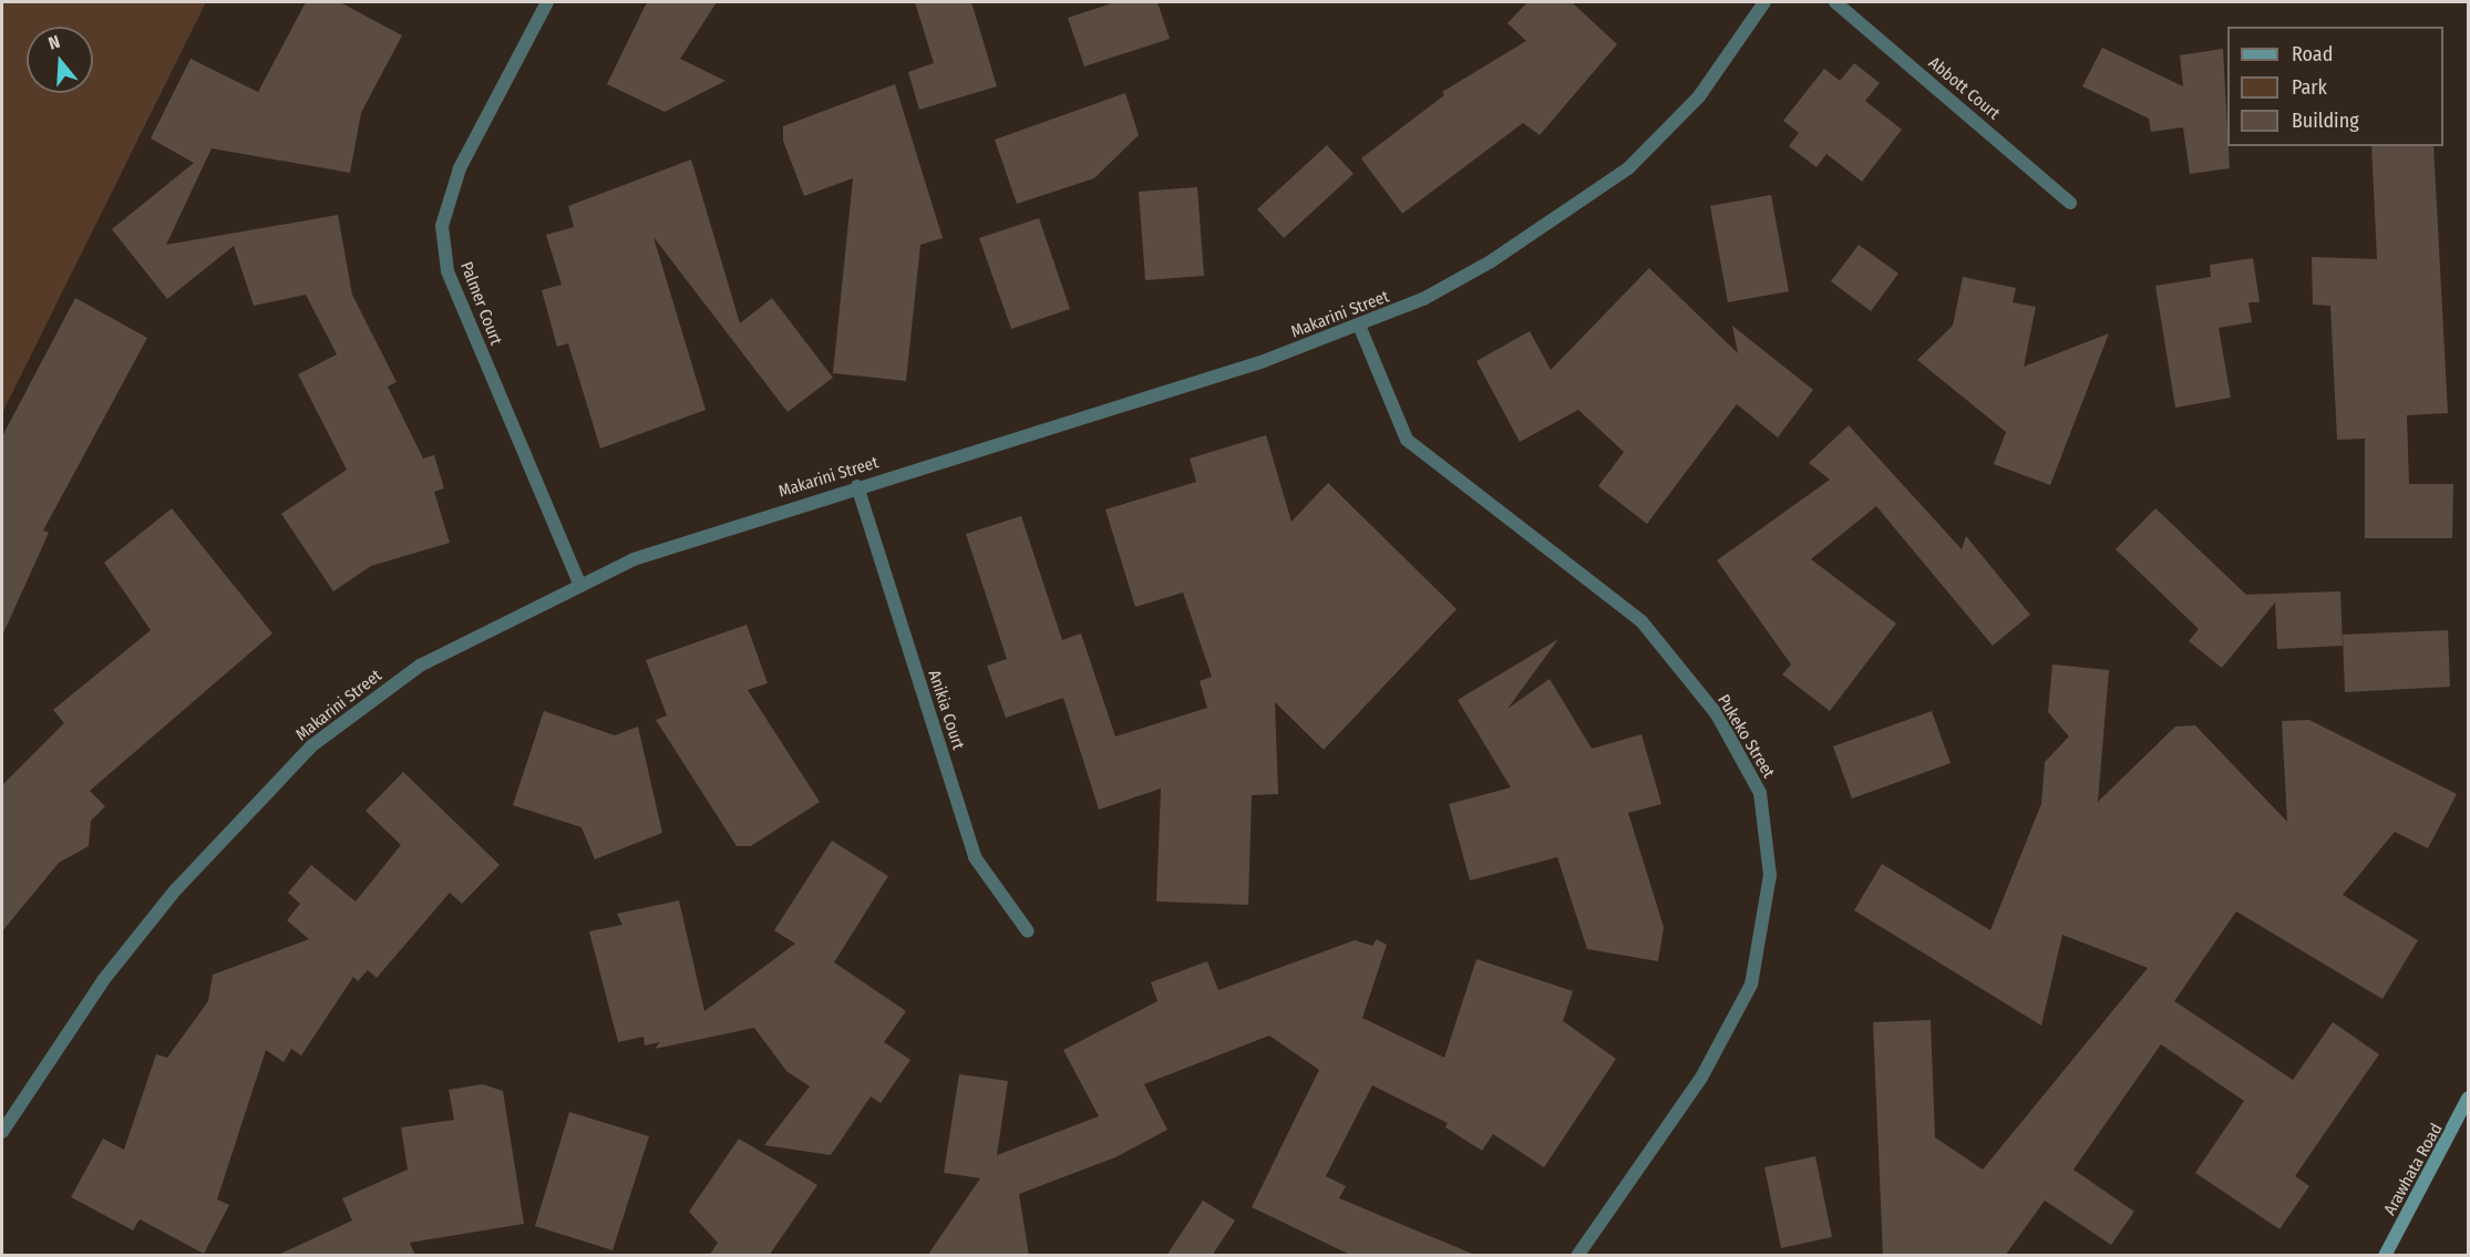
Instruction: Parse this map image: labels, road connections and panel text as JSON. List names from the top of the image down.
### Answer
{
  "streets": {
    "main road": ["Arawhata Road"],
    "street": [
      "Abbott Court",
      "Palmer Court",
      "Makarini Street",
      "Anikia Court",
      "Pukeko Street"
    ]
  },
  "crossings": [
    ["Palmer Court", "Makarini Street"],
    ["Makarini Street", "Anikia Court"],
    ["Makarini Street", "Pukeko Street"]
  ],
  "legend": ["Road", "Park", "Building"],
  "north": "top"
}
